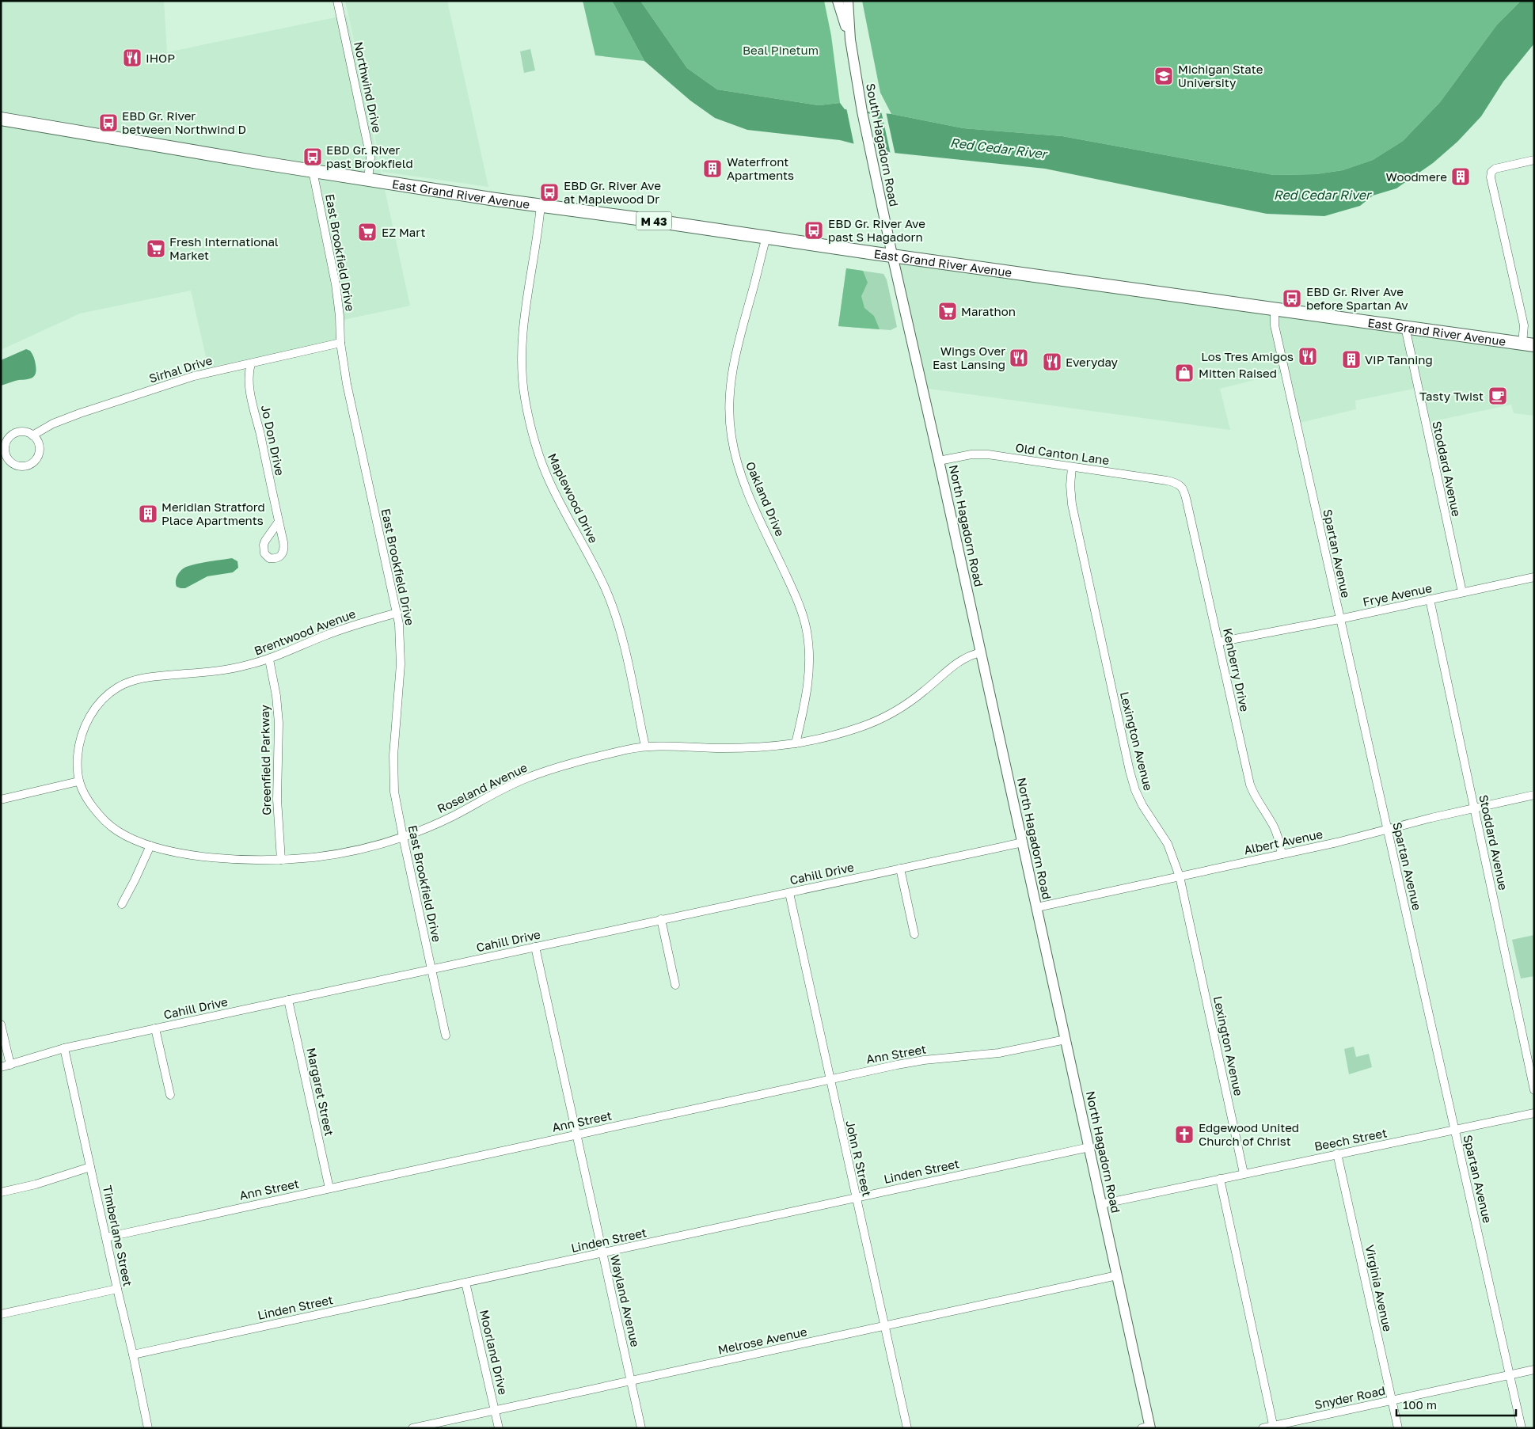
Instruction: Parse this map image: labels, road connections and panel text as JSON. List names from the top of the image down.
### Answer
{
  "streets": {
    "main road": ["East Grand River Avenue", "M 43"],
    "street": [
      "Northwind Drive",
      "South Hagadorn Road",
      "East Brookfield Drive",
      "Sirhal Drive",
      "Jo Don Drive",
      "Old Canton Lane",
      "Stoddard Avenue",
      "Maplewood Drive",
      "Oakland Drive",
      "North Hagadorn Road",
      "Spartan Avenue",
      "Frye Avenue",
      "Brentwood Avenue",
      "Kenberry Drive",
      "Lexington Avenue",
      "Greenfield Parkway",
      "Roseland Avenue",
      "Albert Avenue",
      "Cahill Drive",
      "Ann Street",
      "Margaret Street",
      "Beech Street",
      "John R Street",
      "Linden Street",
      "Timberlane Street",
      "Virginia Avenue",
      "Wayland Avenue",
      "Melrose Avenue",
      "Moorland Drive",
      "Snyder Road"
    ]
  },
  "crossings": [
    ["Northwind Drive", "East Grand River Avenue"],
    ["South Hagadorn Road", "East Grand River Avenue"],
    ["South Hagadorn Road", "North Hagadorn Road"],
    ["East Grand River Avenue", "East Brookfield Drive"],
    ["East Grand River Avenue", "Stoddard Avenue"],
    ["East Grand River Avenue", "Maplewood Drive"],
    ["East Grand River Avenue", "Oakland Drive"],
    ["East Grand River Avenue", "North Hagadorn Road"],
    ["East Grand River Avenue", "Spartan Avenue"],
    ["East Brookfield Drive", "Sirhal Drive"],
    ["East Brookfield Drive", "Brentwood Avenue"],
    ["East Brookfield Drive", "Roseland Avenue"],
    ["East Brookfield Drive", "Cahill Drive"],
    ["Sirhal Drive", "Jo Don Drive"],
    ["Old Canton Lane", "North Hagadorn Road"],
    ["Old Canton Lane", "Kenberry Drive"],
    ["Old Canton Lane", "Lexington Avenue"],
    ["Stoddard Avenue", "Frye Avenue"],
    ["Stoddard Avenue", "Albert Avenue"],
    ["Maplewood Drive", "Roseland Avenue"],
    ["Oakland Drive", "Roseland Avenue"],
    ["North Hagadorn Road", "Roseland Avenue"],
    ["North Hagadorn Road", "Albert Avenue"],
    ["North Hagadorn Road", "Cahill Drive"],
    ["North Hagadorn Road", "Ann Street"],
    ["North Hagadorn Road", "Beech Street"],
    ["North Hagadorn Road", "Linden Street"],
    ["North Hagadorn Road", "Melrose Avenue"],
    ["Spartan Avenue", "Frye Avenue"],
    ["Spartan Avenue", "Albert Avenue"],
    ["Spartan Avenue", "Beech Street"],
    ["Spartan Avenue", "Snyder Road"],
    ["Frye Avenue", "Kenberry Drive"],
    ["Brentwood Avenue", "Greenfield Parkway"],
    ["Brentwood Avenue", "Roseland Avenue"],
    ["Kenberry Drive", "Albert Avenue"],
    ["Lexington Avenue", "Albert Avenue"],
    ["Lexington Avenue", "Beech Street"],
    ["Greenfield Parkway", "Roseland Avenue"],
    ["Cahill Drive", "Margaret Street"],
    ["Cahill Drive", "John R Street"],
    ["Cahill Drive", "Timberlane Street"],
    ["Cahill Drive", "Wayland Avenue"],
    ["Ann Street", "Margaret Street"],
    ["Ann Street", "John R Street"],
    ["Ann Street", "Timberlane Street"],
    ["Ann Street", "Wayland Avenue"],
    ["Beech Street", "Virginia Avenue"],
    ["John R Street", "Linden Street"],
    ["John R Street", "Melrose Avenue"],
    ["Linden Street", "Timberlane Street"],
    ["Linden Street", "Wayland Avenue"],
    ["Linden Street", "Moorland Drive"],
    ["Virginia Avenue", "Snyder Road"],
    ["Wayland Avenue", "Melrose Avenue"],
    ["Melrose Avenue", "Moorland Drive"]
  ],
  "water": ["Red Cedar River"],
  "parks": ["Beal Pinetum"],
  "places": {
    "restaurant": [
      "IHOP",
      "Los Tres Amigos",
      "Wings Over East Lansing",
      "Everyday"
    ],
    "school or university": ["Michigan State University"],
    "bus stop": [
      "EBD Gr. River between Northwind D",
      "EBD Gr. River past Brookfield",
      "EBD Gr. River Ave at Maplewood Dr",
      "EBD Gr. River Ave past S Hagadorn",
      "EBD Gr. River Ave before Spartan Av"
    ],
    "building": [
      "Waterfront Apartments",
      "Woodmere",
      "VIP Tanning",
      "Meridian Stratford Place Apartments"
    ],
    "supermarket": ["EZ Mart", "Fresh International Market", "Marathon"],
    "shop": ["Mitten Raised"],
    "cafe": ["Tasty Twist"],
    "church": ["Edgewood United Church of Christ"]
  },
  "scale_bar": "100 m"
}
